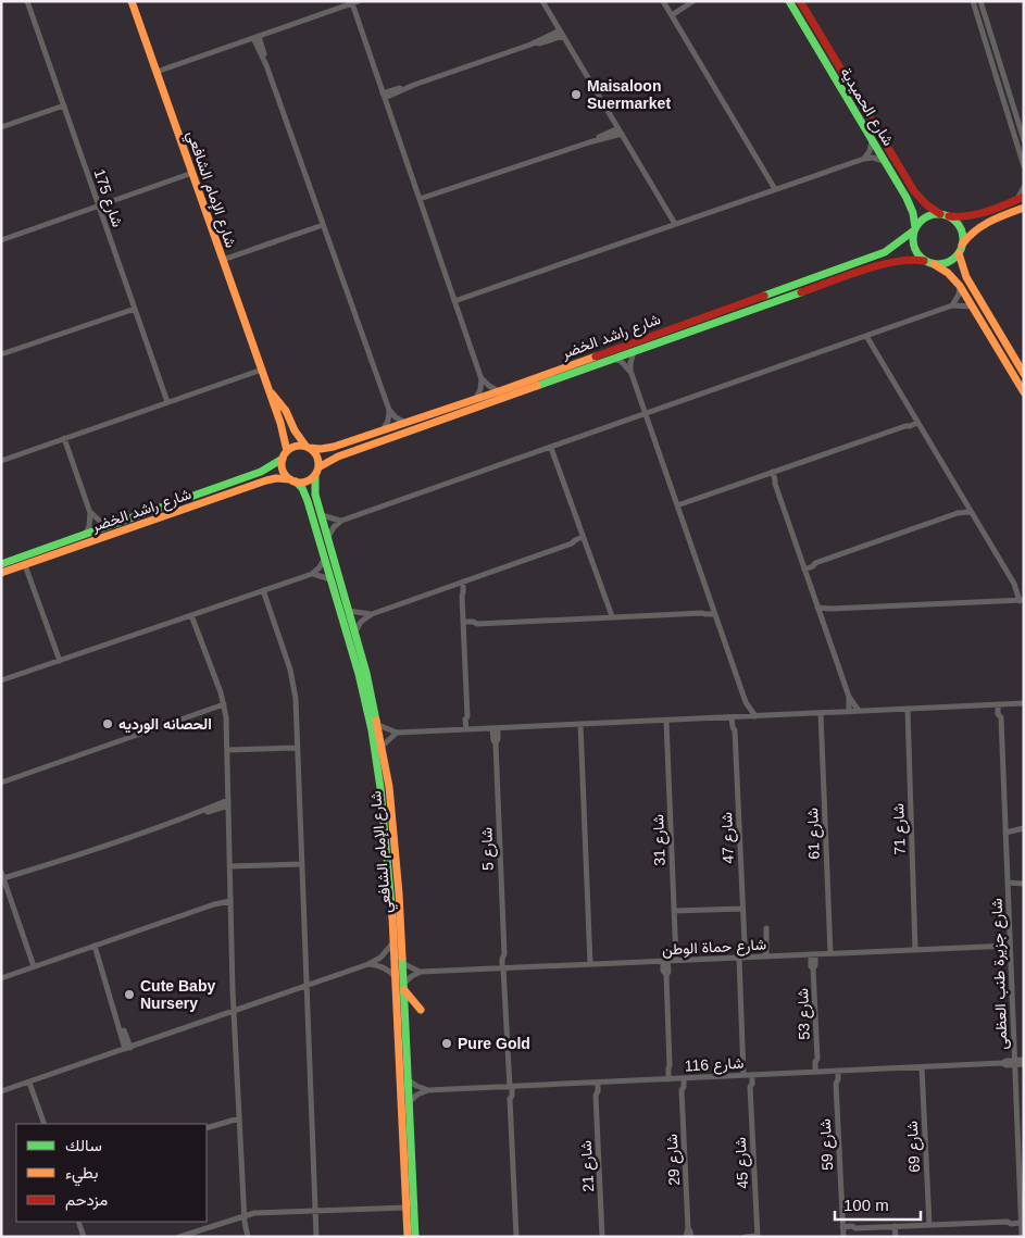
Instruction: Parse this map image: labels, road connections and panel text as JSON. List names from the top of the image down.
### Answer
{
  "streets": {
    "street": [
      "شارع الحميدية",
      "شارع الإمام الشافعي",
      "شارع 175",
      "شارع راشد الخضر",
      "شارع 71",
      "شارع 61",
      "شارع 47",
      "شارع 31",
      "شارع 5",
      "شارع حماة الوطن",
      "شارع جزيرة طنب العظمى",
      "شارع 53",
      "شارع 116",
      "شارع 59",
      "شارع 69",
      "شارع 29",
      "شارع 45",
      "شارع 21"
    ]
  },
  "crossings": [
    ["شارع الحميدية", "شارع راشد الخضر"],
    ["شارع الإمام الشافعي", "شارع راشد الخضر"],
    ["شارع الإمام الشافعي", "شارع حماة الوطن"],
    ["شارع الإمام الشافعي", "شارع 116"],
    ["شارع 71", "شارع حماة الوطن"],
    ["شارع 61", "شارع حماة الوطن"],
    ["شارع 47", "شارع حماة الوطن"],
    ["شارع 47", "شارع 116"],
    ["شارع 47", "شارع 45"],
    ["شارع 31", "شارع حماة الوطن"],
    ["شارع 5", "شارع حماة الوطن"],
    ["شارع 5", "شارع 116"],
    ["شارع حماة الوطن", "شارع جزيرة طنب العظمى"],
    ["شارع حماة الوطن", "شارع 53"],
    ["شارع جزيرة طنب العظمى", "شارع 116"],
    ["شارع 53", "شارع 116"],
    ["شارع 116", "شارع 59"],
    ["شارع 116", "شارع 69"],
    ["شارع 116", "شارع 29"],
    ["شارع 116", "شارع 45"],
    ["شارع 116", "شارع 21"]
  ],
  "places": [
    "Maisaloon Suermarket",
    "الحصانه الورديه",
    "Cute Baby Nursery",
    "Pure Gold"
  ],
  "legend": ["سالك", "بطيء", "مزدحم"],
  "scale_bar": "100 m"
}
